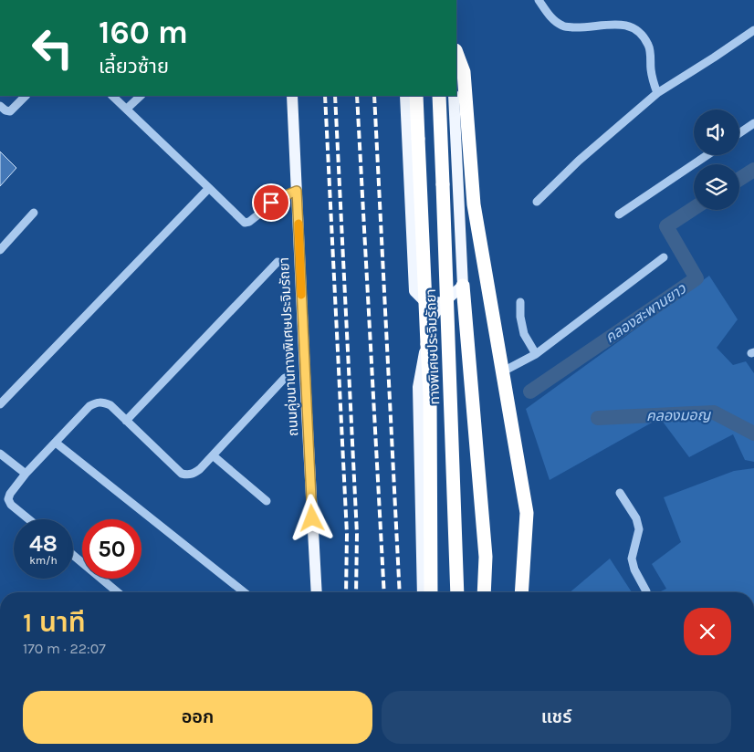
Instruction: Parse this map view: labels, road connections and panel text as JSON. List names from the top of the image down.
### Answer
{
  "streets": {
    "highway": ["ทางพิเศษประจิมรัถยา"],
    "main road": ["ถนนคู่ขนานทางพิเศษประจิมรัถยา"]
  },
  "water": ["คลองสะพานยาว", "คลองมอญ"],
  "page": {
    "turn": ["160 m", "เลี้ยวซ้าย"],
    "speed": "48 km/h",
    "limit": "50",
    "heading": ["1 นาที", "170 m · 22:07"],
    "buttons": ["ออก", "แชร์"]
  }
}
